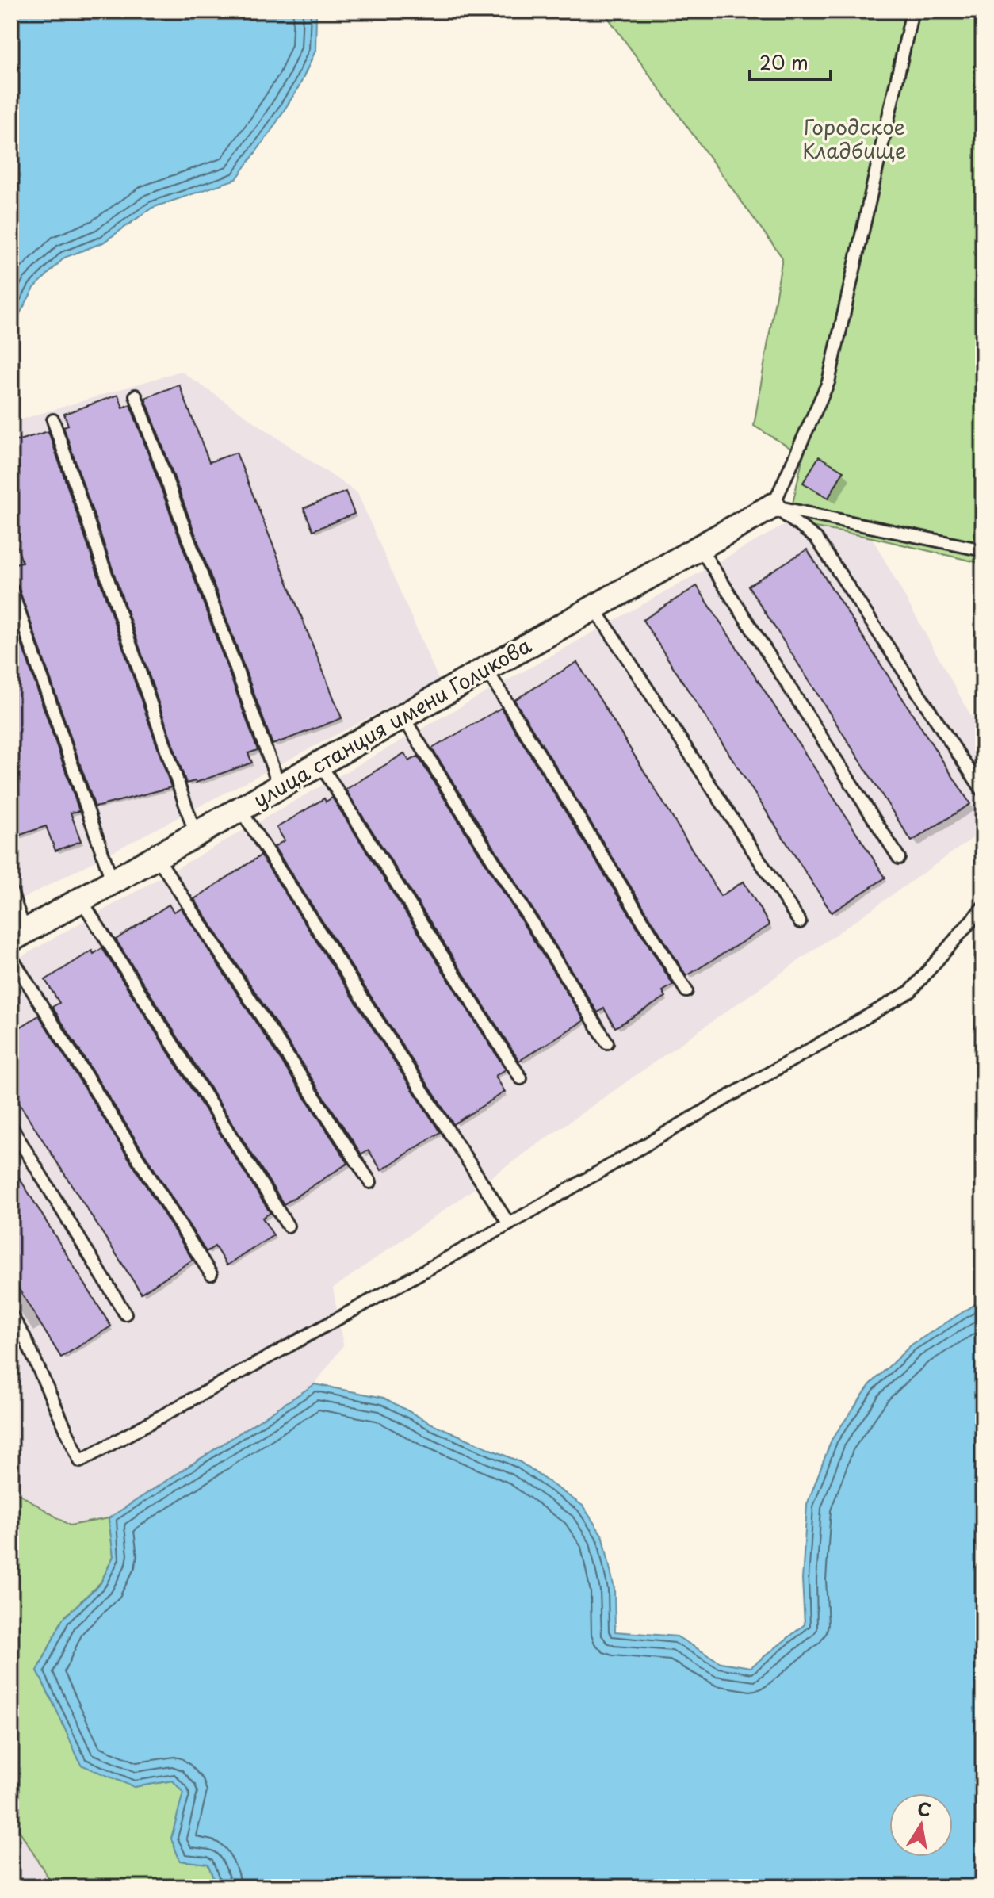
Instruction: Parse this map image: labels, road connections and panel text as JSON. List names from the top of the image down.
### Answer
{
  "streets": {
    "street": ["улица станция имени Голикова"]
  },
  "parks": ["Городское Кладбище"],
  "scale_bar": "20 m",
  "north": "top"
}
